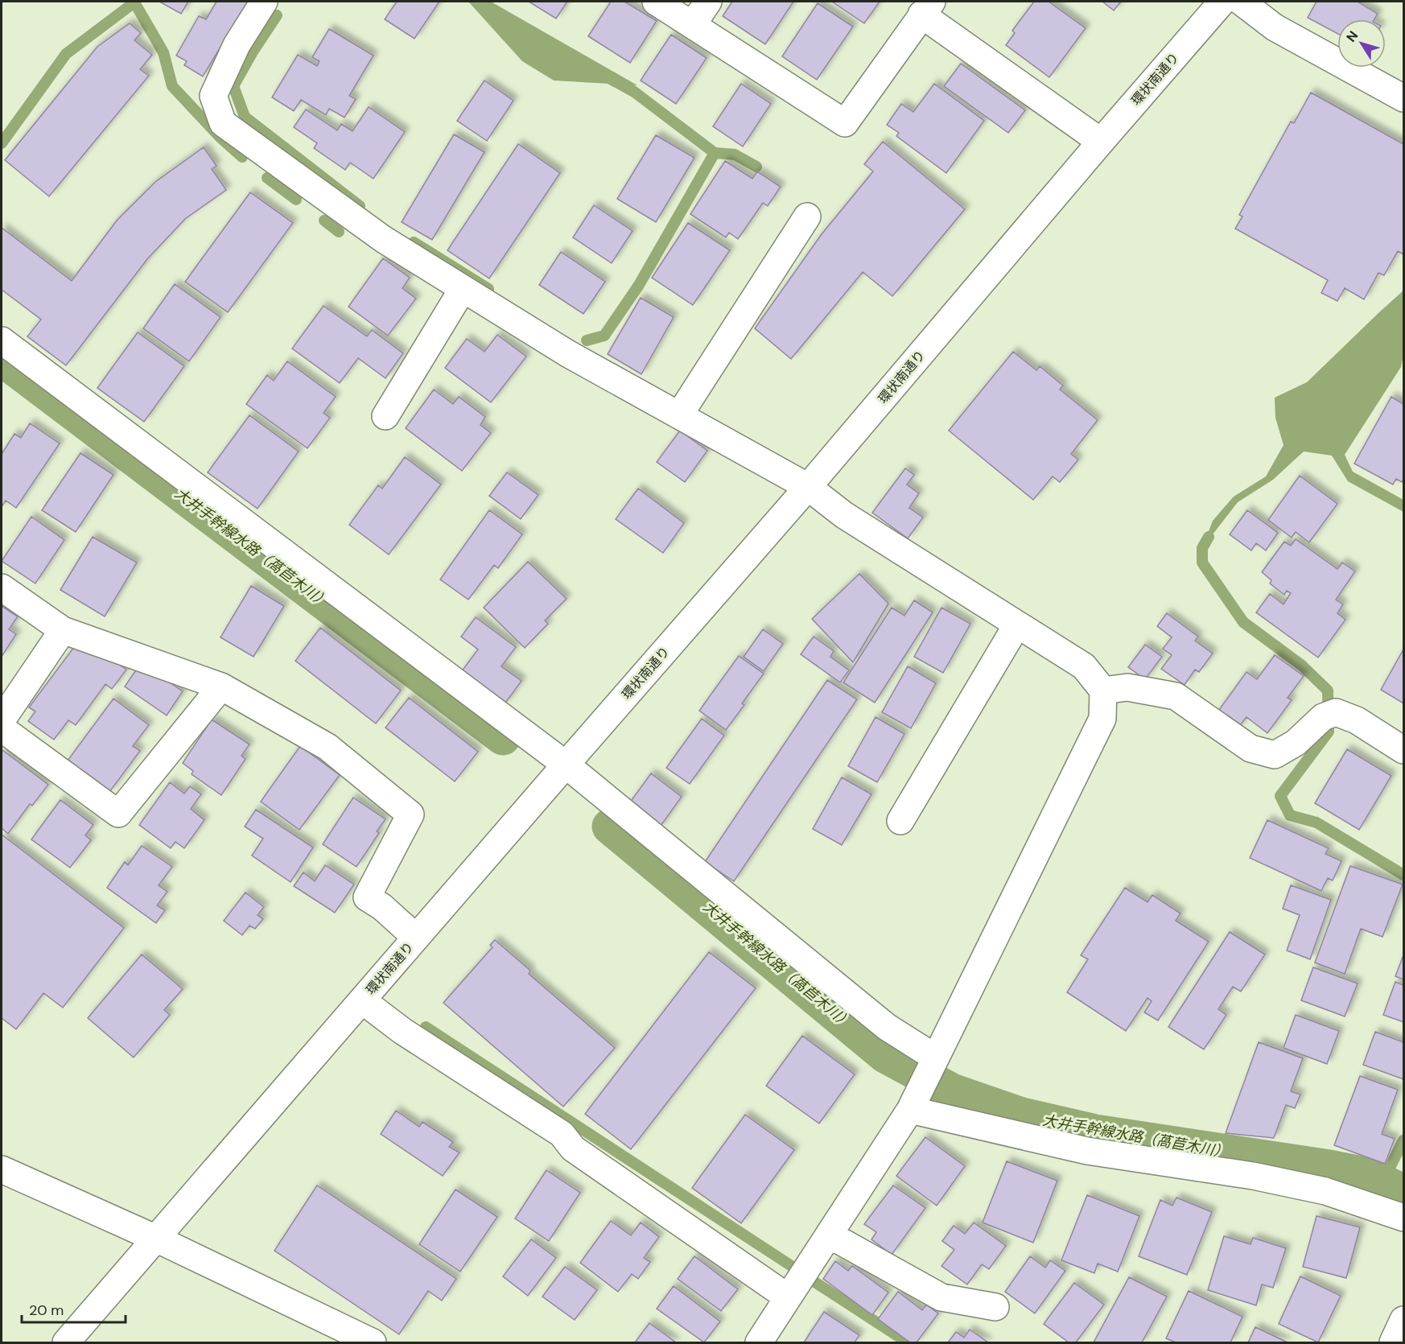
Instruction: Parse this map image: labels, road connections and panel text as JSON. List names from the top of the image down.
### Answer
{
  "streets": {
    "main road": ["環状南通り"]
  },
  "water": ["大井手幹線水路（萵苣木川）"],
  "scale_bar": "20 m",
  "north": "top left"
}
